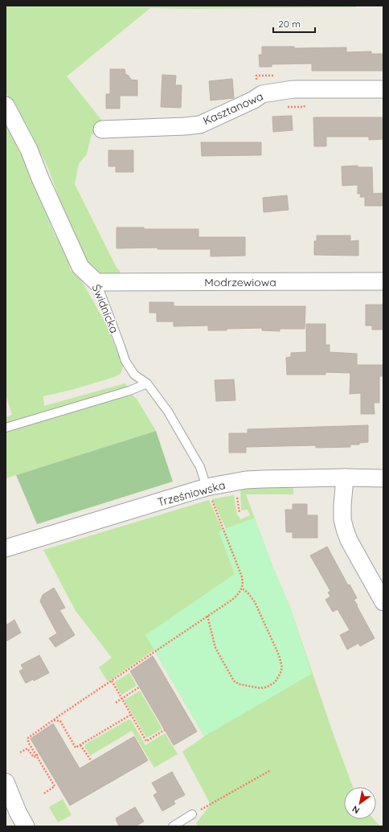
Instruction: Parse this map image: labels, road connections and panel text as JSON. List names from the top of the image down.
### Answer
{
  "streets": {
    "street": [
      "Kasztanowa",
      "Modrzewiowa",
      "Świdnicka",
      "Trześniowska"
    ]
  },
  "crossings": [
    ["Modrzewiowa", "Świdnicka"],
    ["Świdnicka", "Trześniowska"]
  ],
  "scale_bar": "20 m",
  "north": "bottom left"
}
